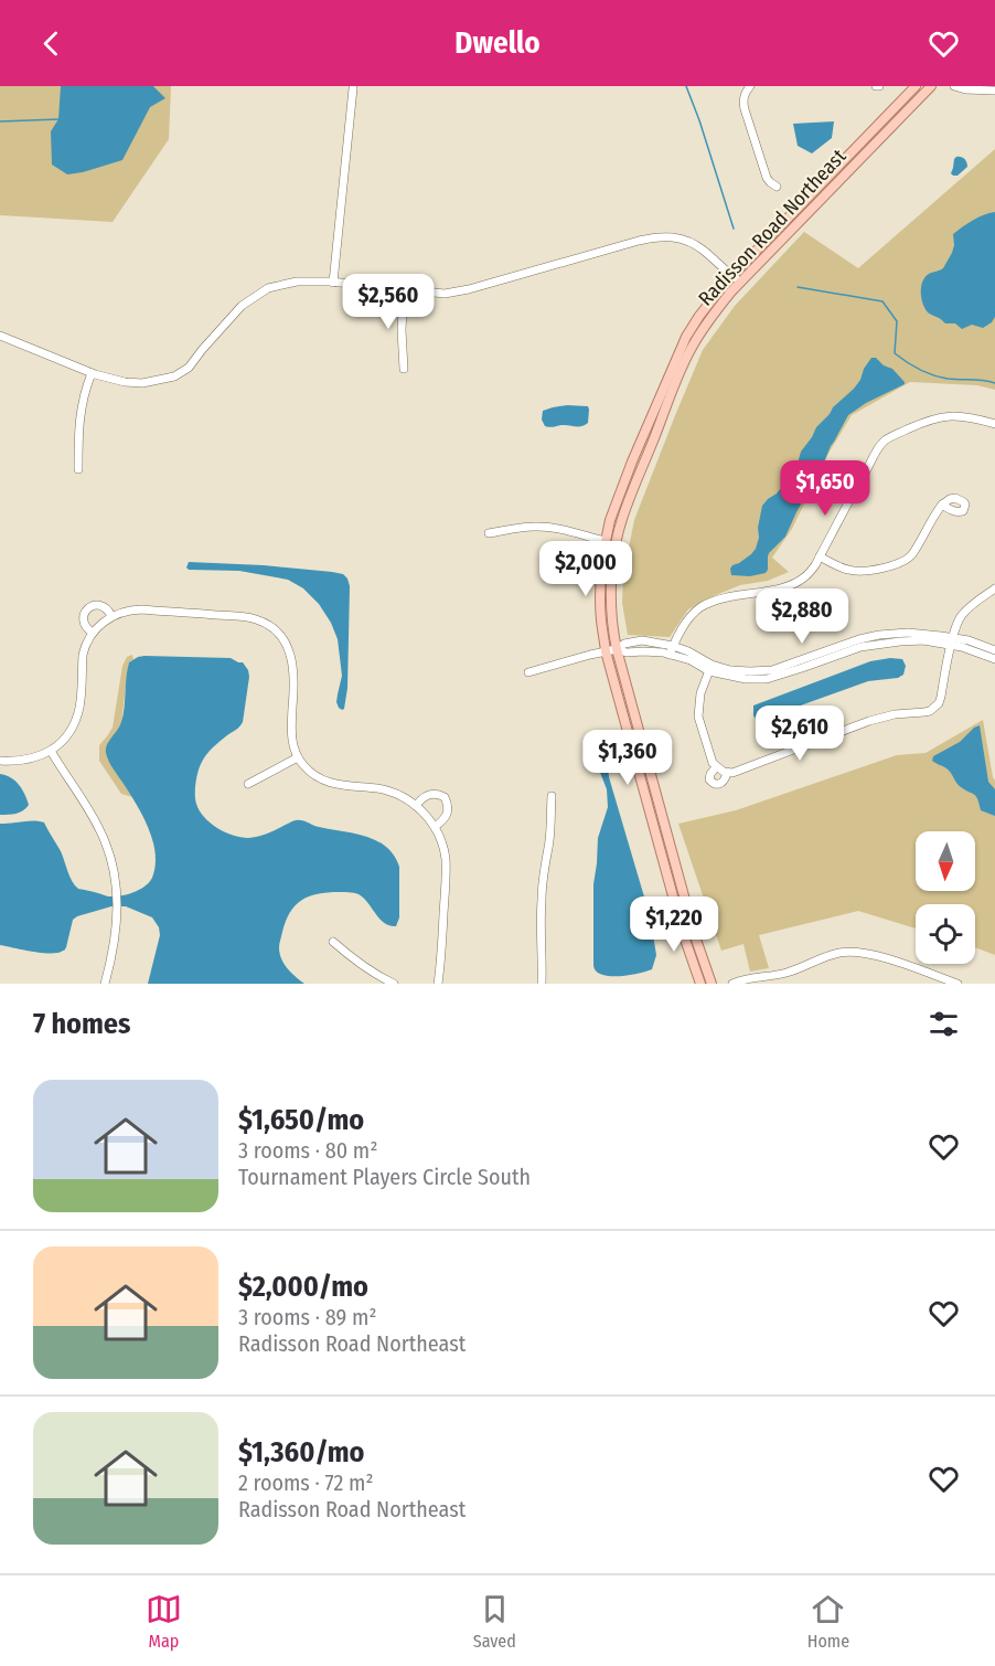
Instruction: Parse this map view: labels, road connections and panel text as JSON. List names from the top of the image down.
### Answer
{
  "streets": {
    "main road": ["Radisson Road Northeast"]
  },
  "north": "bottom",
  "page": {
    "header": "Dwello",
    "price": [
      "$2,560",
      "$1,650",
      "$2,000",
      "$2,880",
      "$2,610",
      "$1,360",
      "$1,220"
    ],
    "heading": "7 homes",
    "list": [
      {
        "name": "$1,650/mo",
        "note": "3 rooms · 80 m² · Tournament Players Circle South"
      },
      {
        "name": "$2,000/mo",
        "note": "3 rooms · 89 m² · Radisson Road Northeast"
      },
      {
        "name": "$1,360/mo",
        "note": "2 rooms · 72 m² · Radisson Road Northeast"
      }
    ],
    "tabs": ["Map", "Saved", "Home"]
  }
}
